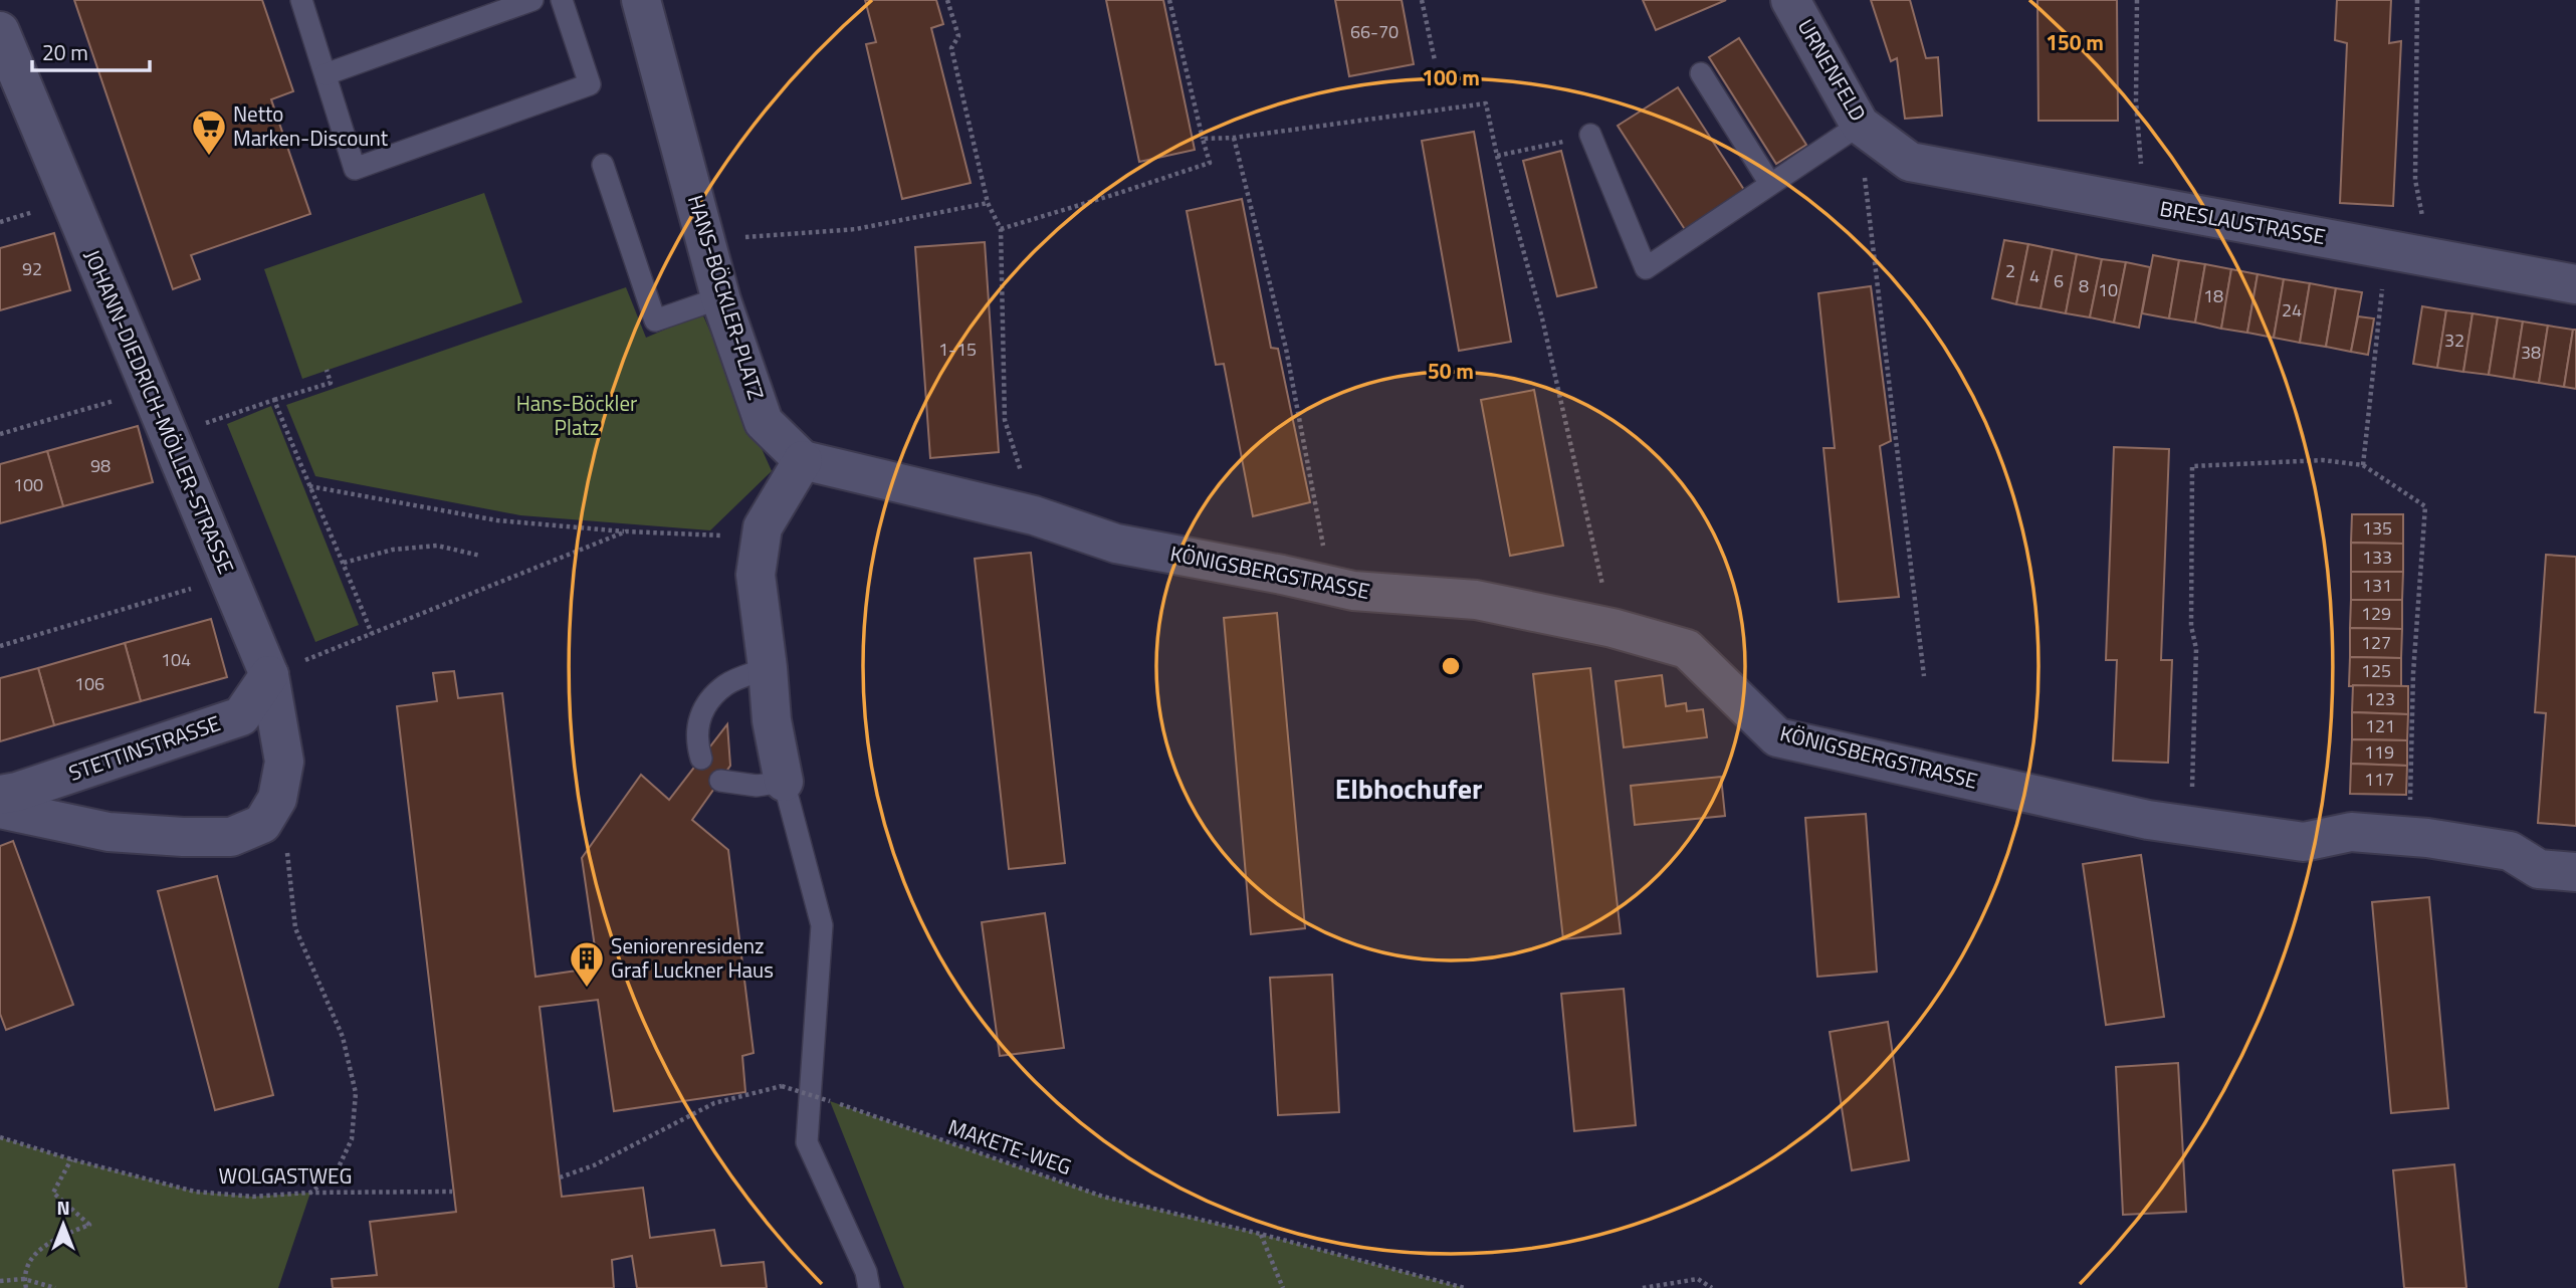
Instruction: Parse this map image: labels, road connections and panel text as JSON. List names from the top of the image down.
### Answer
{
  "streets": {
    "street": [
      "URNENFELD",
      "BRESLAUSTRASSE",
      "HANS-BÖCKLER-PLATZ",
      "JOHANN-DIEDRICH-MÖLLER-STRASSE",
      "KÖNIGSBERGSTRASSE",
      "STETTINSTRASSE"
    ],
    "path": ["MAKETE-WEG", "WOLGASTWEG"]
  },
  "crossings": [
    ["URNENFELD", "BRESLAUSTRASSE"],
    ["HANS-BÖCKLER-PLATZ", "KÖNIGSBERGSTRASSE"],
    ["JOHANN-DIEDRICH-MÖLLER-STRASSE", "STETTINSTRASSE"]
  ],
  "districts": ["Elbhochufer"],
  "parks": ["Hans-Böckler Platz"],
  "places": {
    "supermarket": ["Netto Marken-Discount"],
    "building": ["Seniorenresidenz Graf Luckner Haus"]
  },
  "house_numbers": [
    "66-70",
    "92",
    "2",
    "4",
    "6",
    "8",
    "10",
    "18",
    "24",
    "32",
    "1-15",
    "38",
    "98",
    "100",
    "135",
    "133",
    "131",
    "129",
    "127",
    "104",
    "125",
    "106",
    "123",
    "121",
    "119",
    "117"
  ],
  "scale_bar": "20 m",
  "north": "top",
  "rings": ["150 m", "100 m", "50 m"]
}
